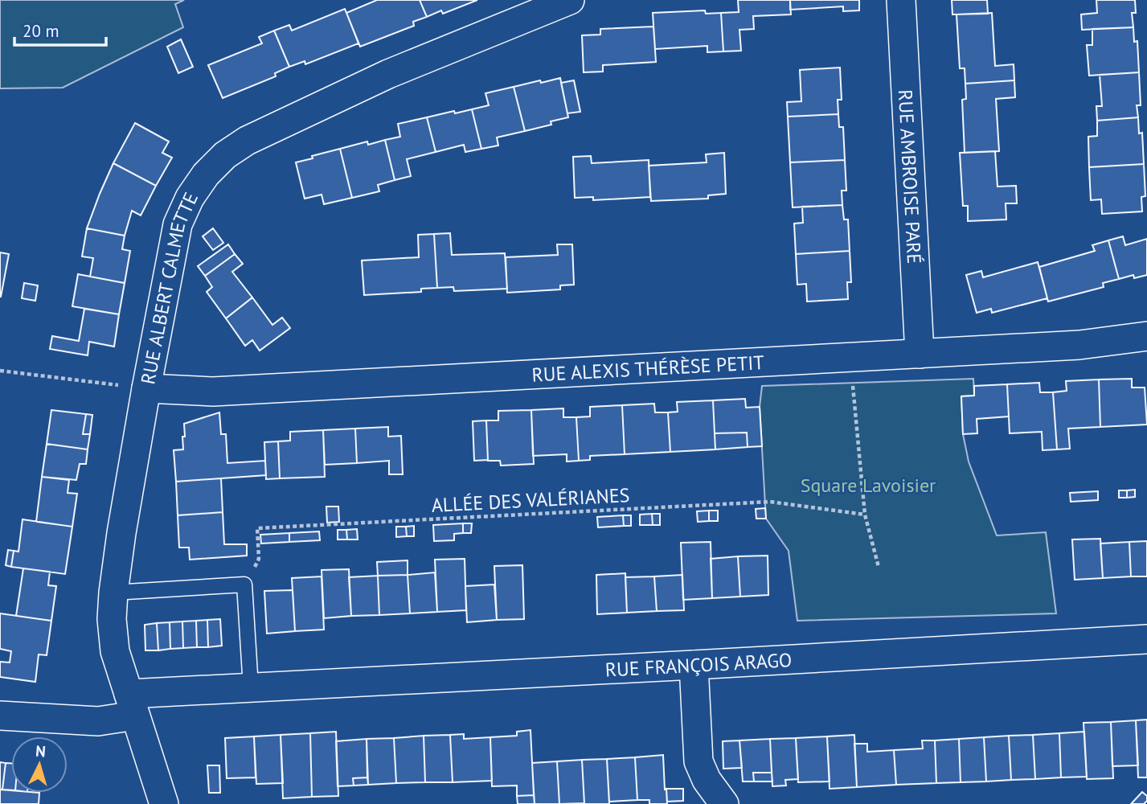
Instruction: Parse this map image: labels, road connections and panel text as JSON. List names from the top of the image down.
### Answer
{
  "streets": {
    "street": [
      "RUE AMBROISE PARÉ",
      "RUE ALBERT CALMETTE",
      "RUE ALEXIS THÉRÈSE PETIT",
      "RUE FRANÇOIS ARAGO"
    ],
    "path": ["ALLÉE DES VALÉRIANES"]
  },
  "crossings": [
    ["RUE AMBROISE PARÉ", "RUE ALEXIS THÉRÈSE PETIT"],
    ["RUE ALBERT CALMETTE", "RUE ALEXIS THÉRÈSE PETIT"],
    ["RUE ALBERT CALMETTE", "RUE FRANÇOIS ARAGO"]
  ],
  "parks": ["Square Lavoisier"],
  "scale_bar": "20 m",
  "north": "top"
}
